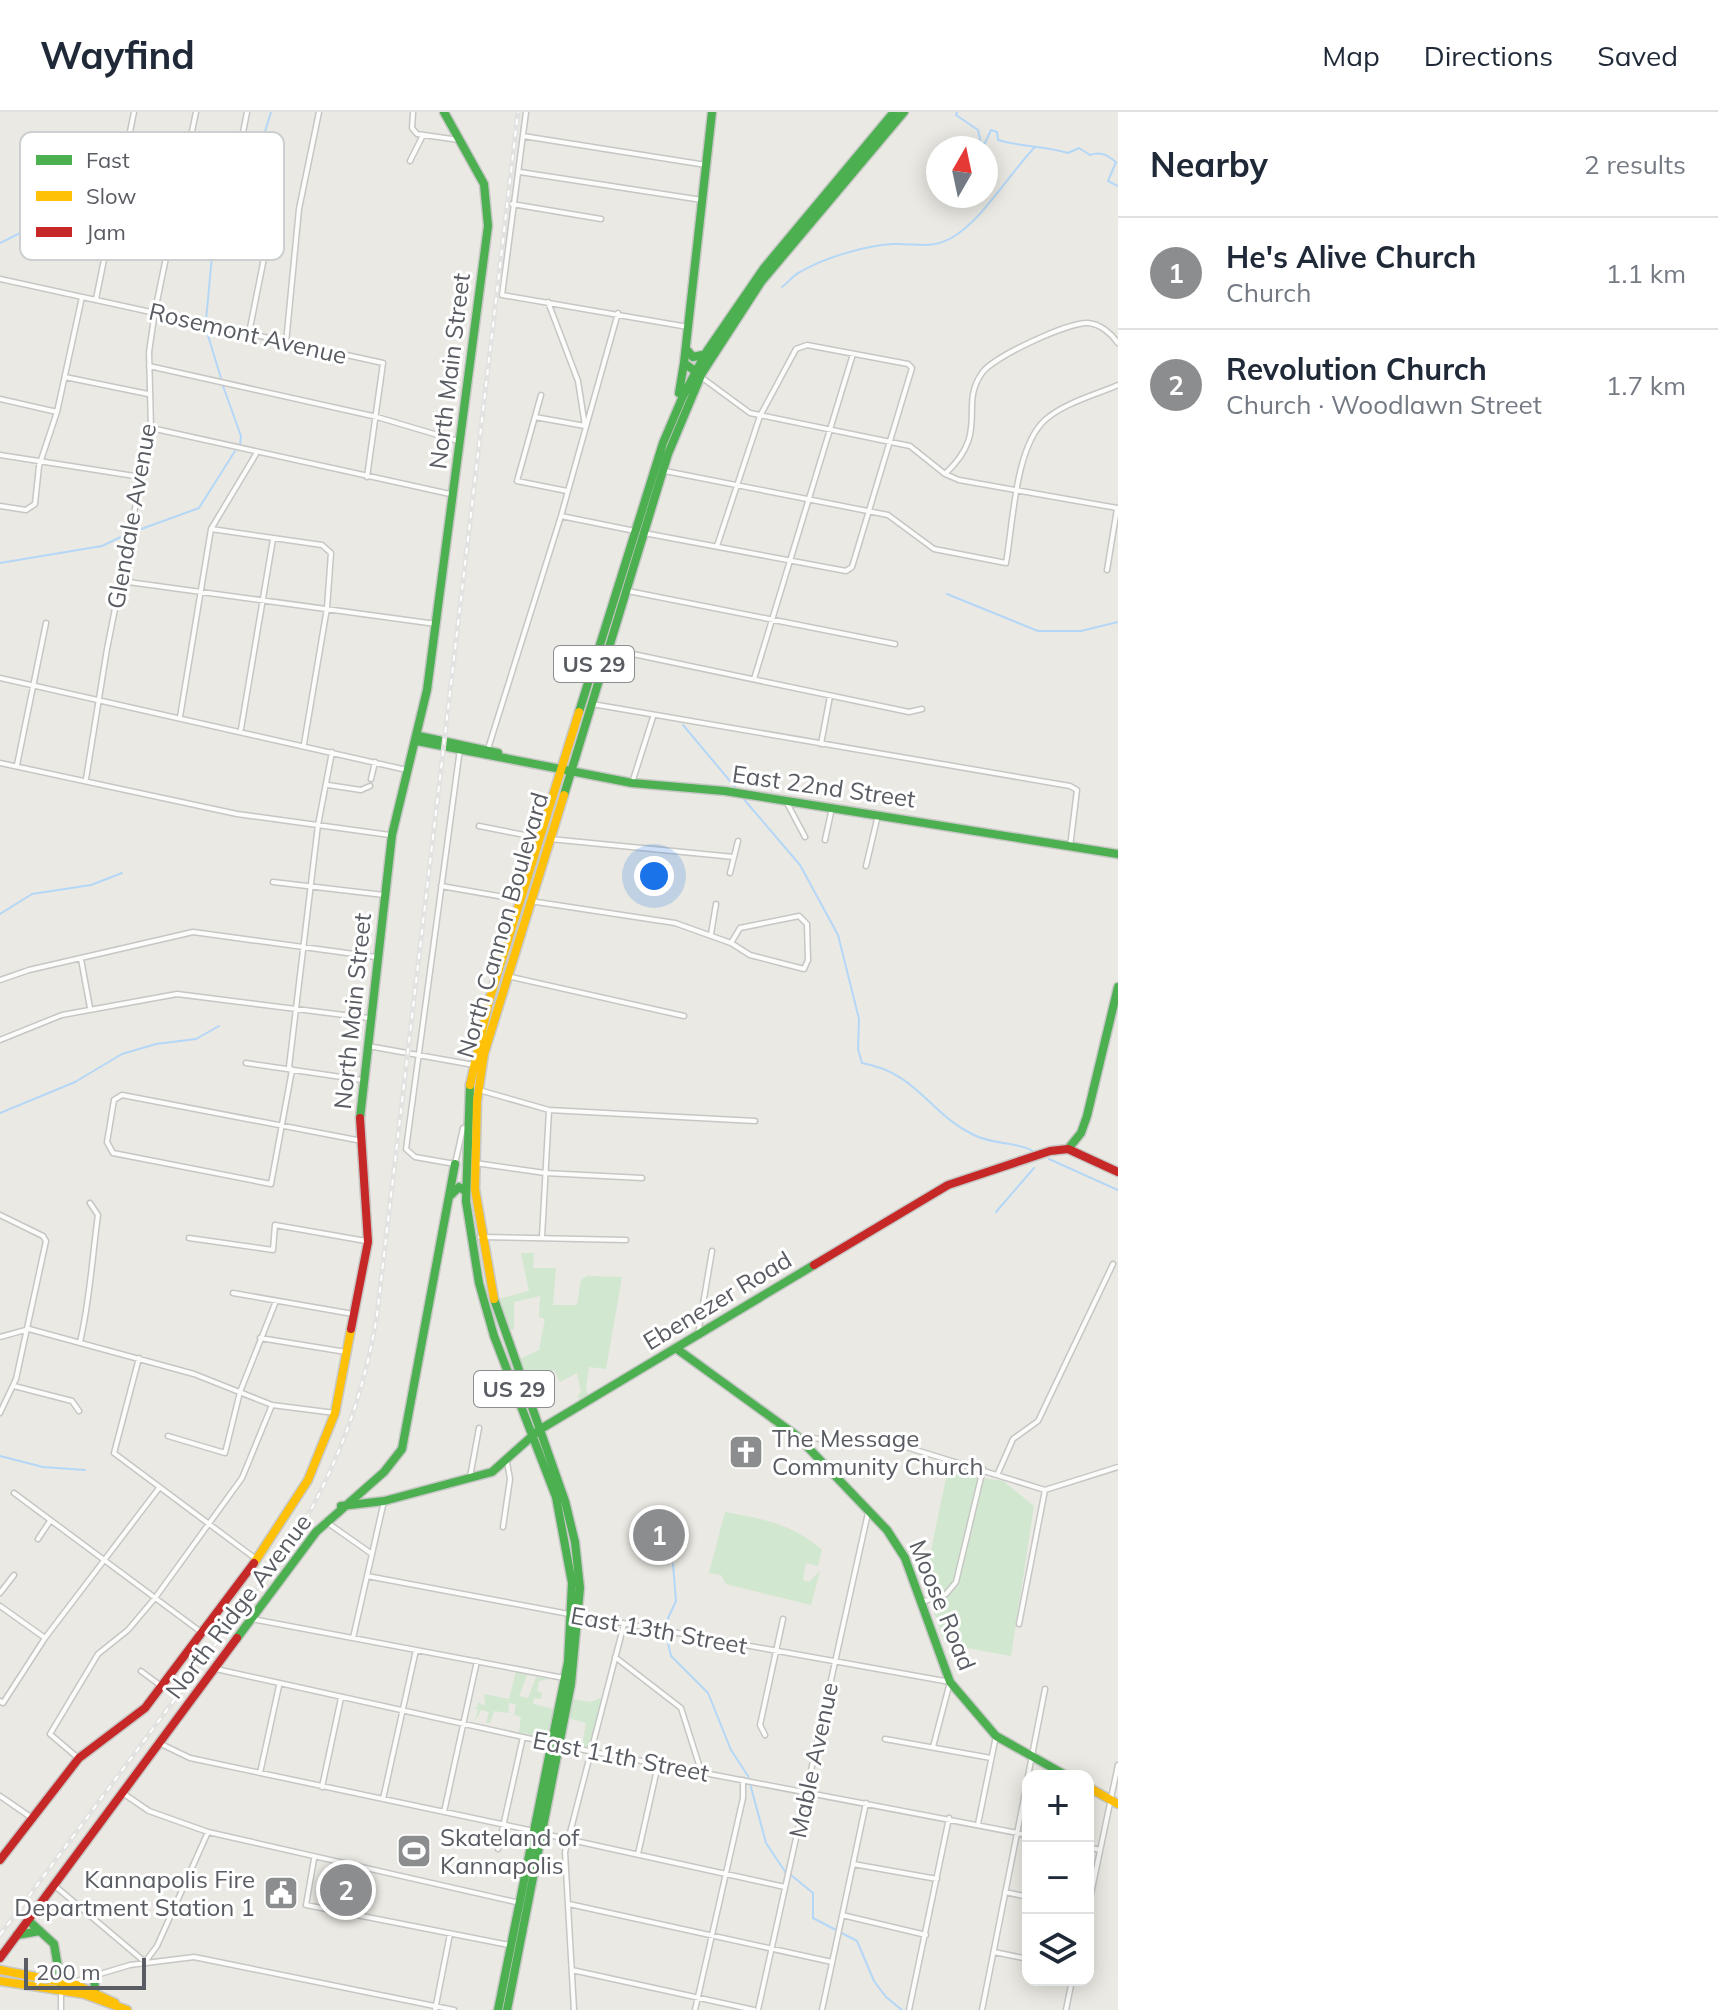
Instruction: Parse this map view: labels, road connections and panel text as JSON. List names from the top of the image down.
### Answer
{
  "streets": {
    "main road": [
      "North Main Street",
      "US 29",
      "East 22nd Street",
      "North Cannon Boulevard",
      "Ebenezer Road",
      "Moose Road",
      "North Ridge Avenue"
    ],
    "street": [
      "Rosemont Avenue",
      "Glendale Avenue",
      "East 13th Street",
      "East 11th Street",
      "Mable Avenue"
    ]
  },
  "crossings": [
    ["Rosemont Avenue", "Glendale Avenue"],
    ["North Main Street", "East 22nd Street"],
    ["East 22nd Street", "North Cannon Boulevard"],
    ["North Cannon Boulevard", "Ebenezer Road"],
    ["North Cannon Boulevard", "North Ridge Avenue"],
    ["North Cannon Boulevard", "East 13th Street"],
    ["North Cannon Boulevard", "East 11th Street"],
    ["Ebenezer Road", "Moose Road"],
    ["Ebenezer Road", "North Ridge Avenue"],
    ["Moose Road", "East 13th Street"],
    ["Moose Road", "Mable Avenue"],
    ["North Ridge Avenue", "East 11th Street"],
    ["East 13th Street", "Mable Avenue"],
    ["East 11th Street", "Mable Avenue"]
  ],
  "places": {
    "church": ["The Message Community Church"],
    "sports": ["Skateland of Kannapolis"],
    "public building": ["Kannapolis Fire Department Station 1"]
  },
  "legend": ["Fast", "Slow", "Jam"],
  "scale_bar": "200 m",
  "north": "top",
  "page": {
    "header": "Wayfind",
    "nav": ["Map", "Directions", "Saved"],
    "heading": ["Nearby", "2 results"],
    "list": [
      {
        "mark": "1",
        "name": "He's Alive Church",
        "note": "Church",
        "value": "1.1 km"
      },
      {
        "mark": "2",
        "name": "Revolution Church",
        "note": "Church · Woodlawn Street",
        "value": "1.7 km"
      }
    ],
    "pins": ["1", "2"],
    "map_buttons": ["+", "−"],
    "scale": "200 m"
  }
}
